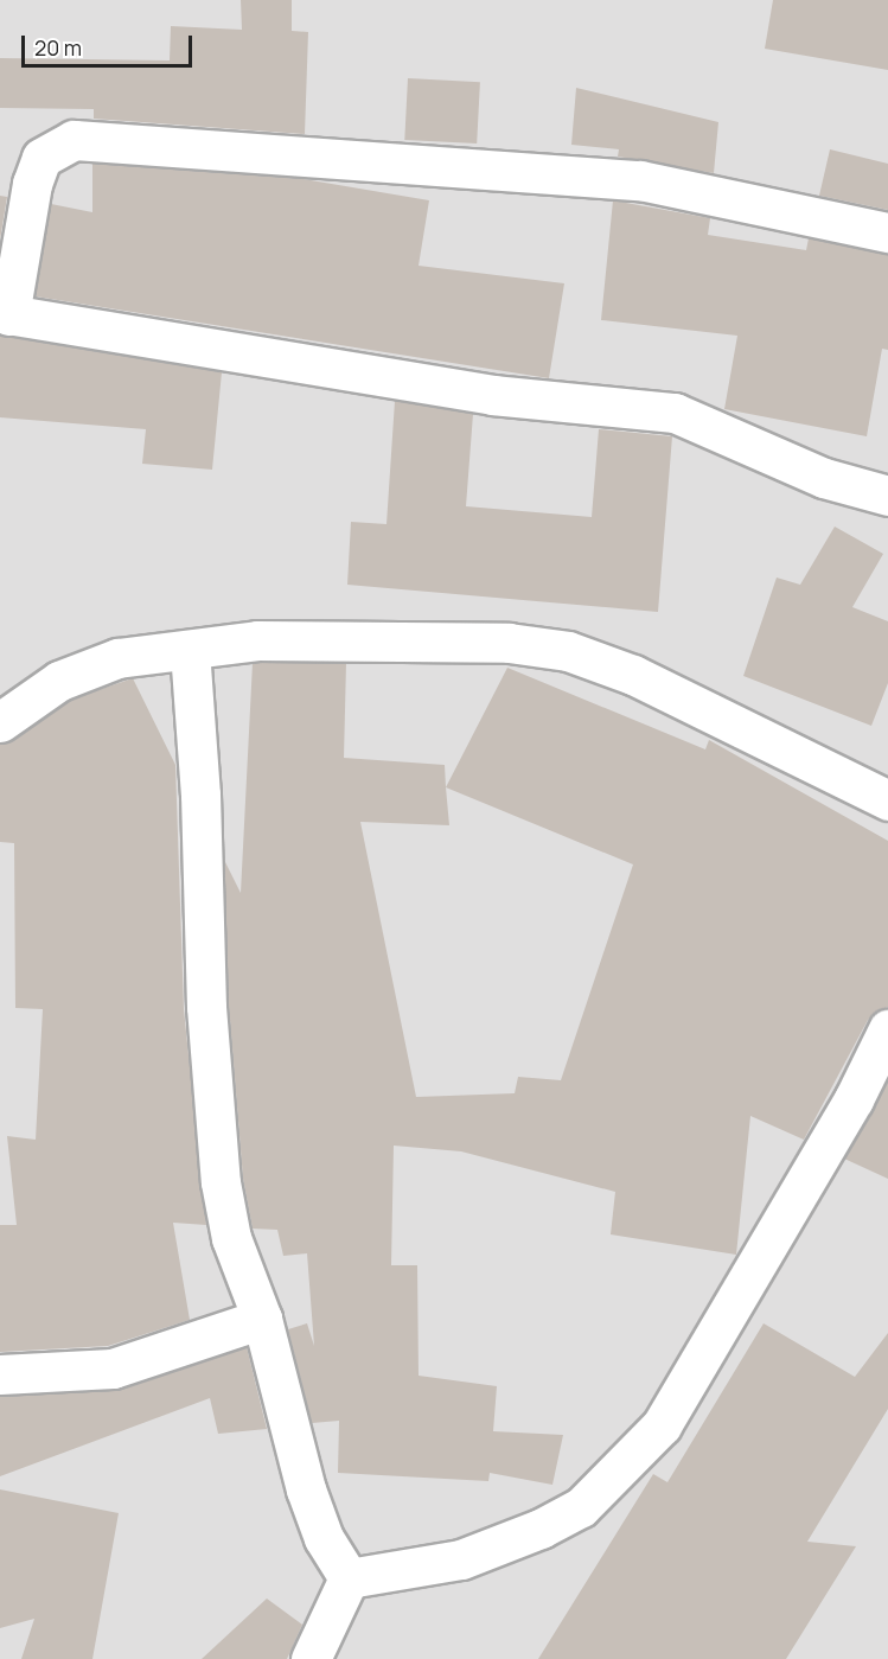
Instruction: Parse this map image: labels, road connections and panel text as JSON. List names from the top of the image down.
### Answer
{
  "scale_bar": "20 m"
}
